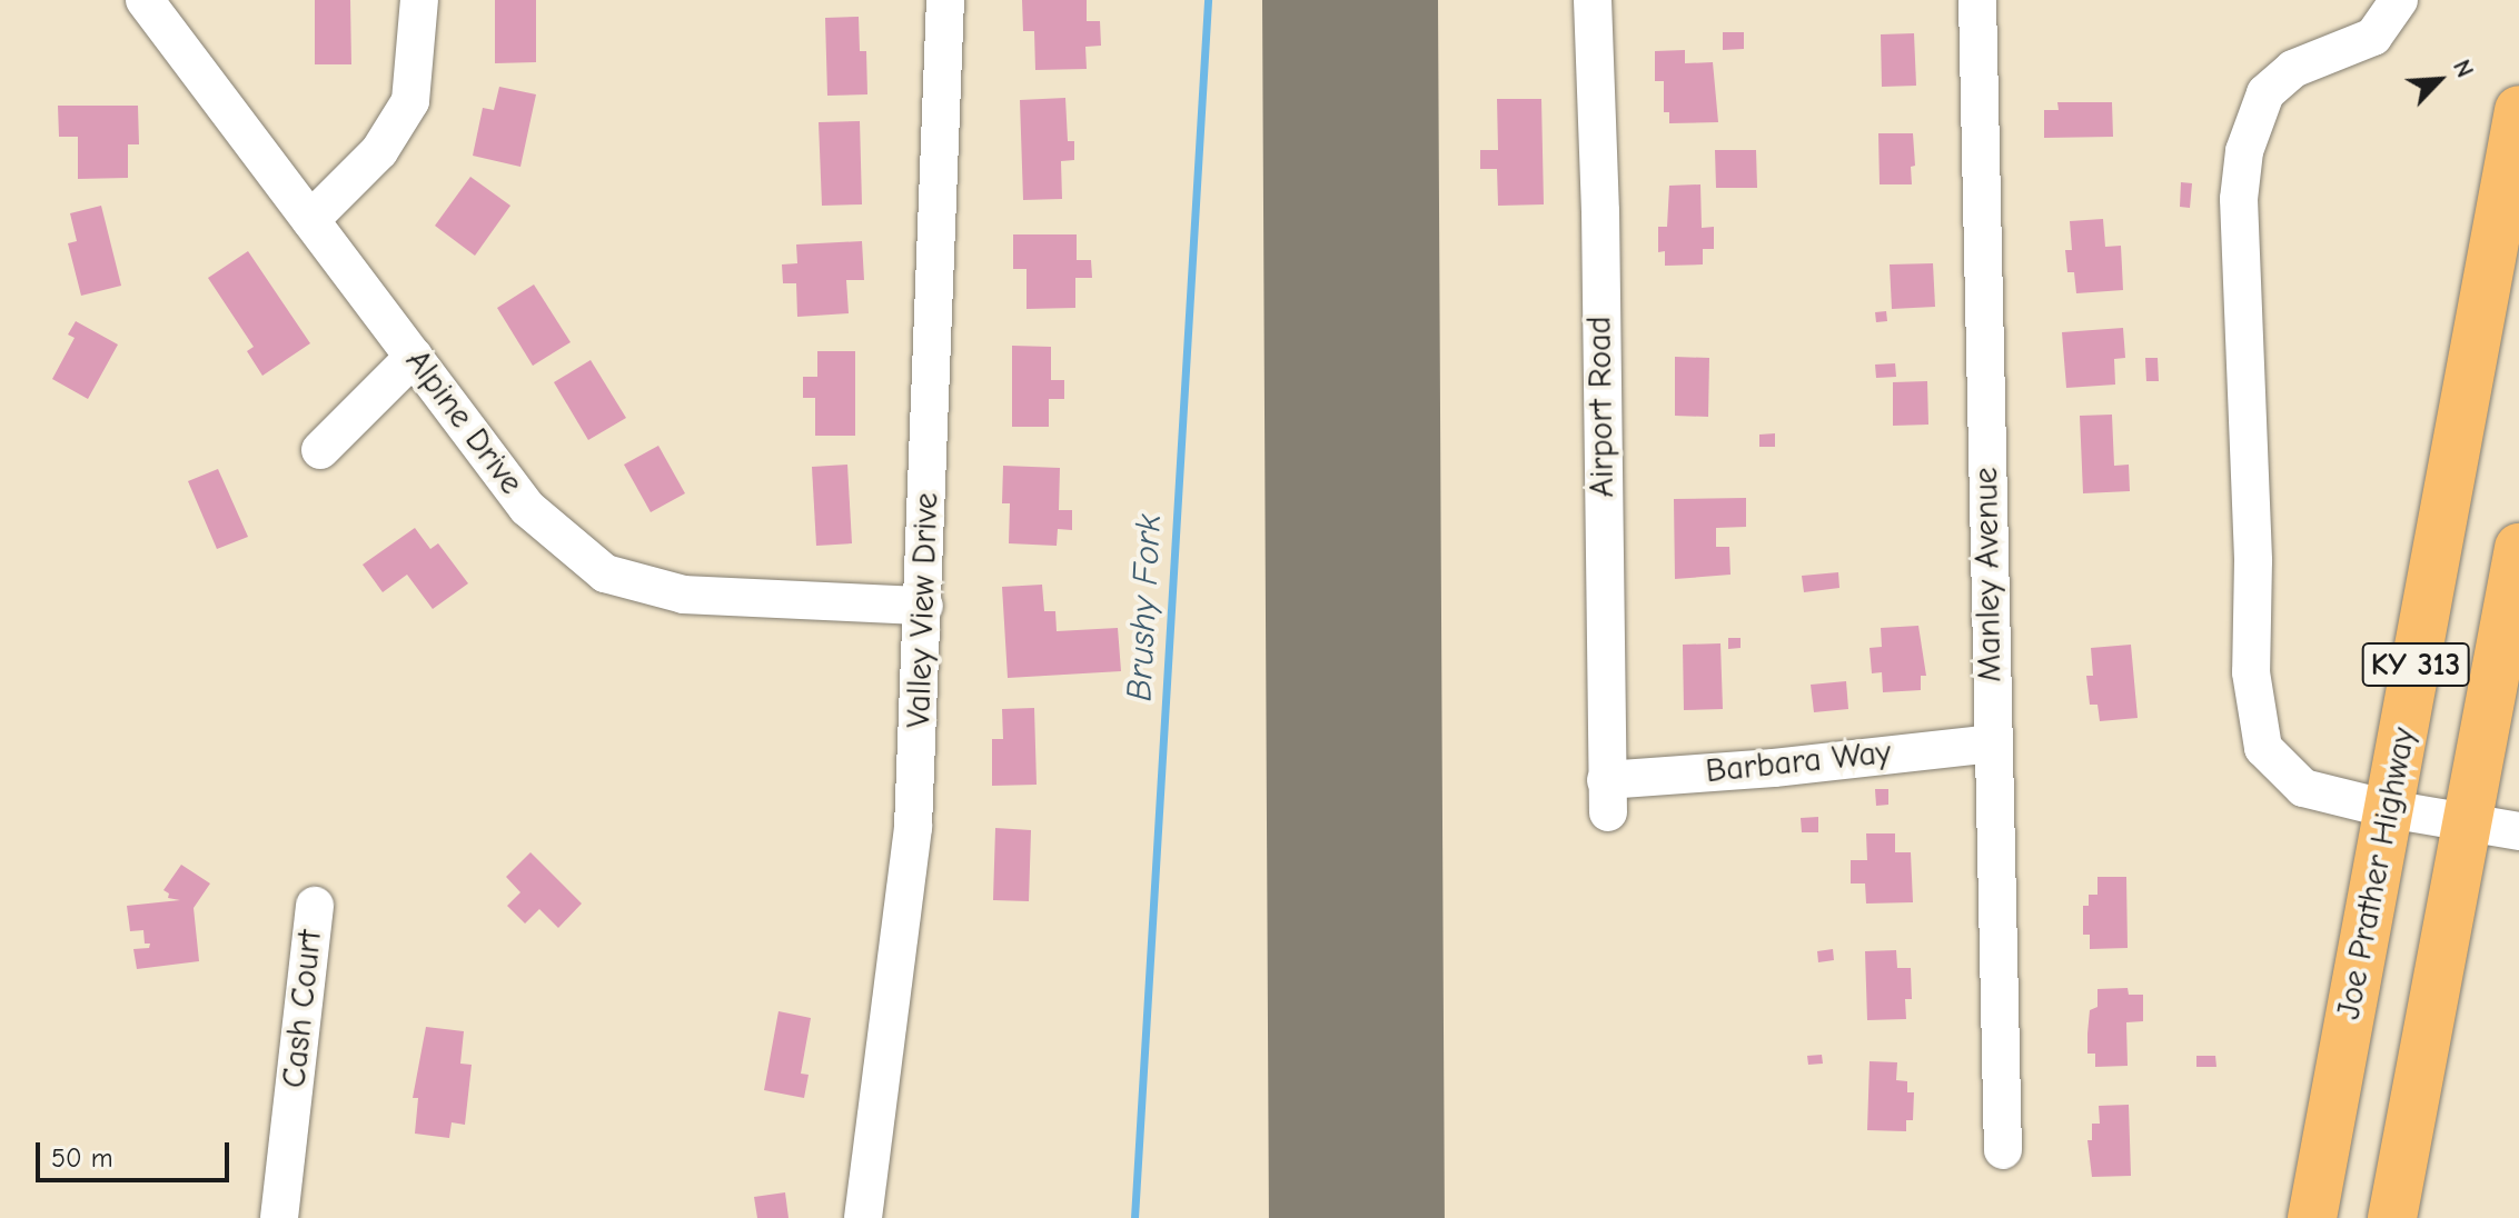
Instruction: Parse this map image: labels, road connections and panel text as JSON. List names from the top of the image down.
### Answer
{
  "streets": {
    "highway": ["KY 313", "Joe Prather Highway"],
    "street": [
      "Airport Road",
      "Alpine Drive",
      "Manley Avenue",
      "Valley View Drive",
      "Barbara Way",
      "Cash Court"
    ]
  },
  "crossings": [
    ["Airport Road", "Barbara Way"],
    ["Alpine Drive", "Valley View Drive"],
    ["Manley Avenue", "Barbara Way"]
  ],
  "water": ["Brushy Fork"],
  "scale_bar": "50 m",
  "north": "top right"
}
